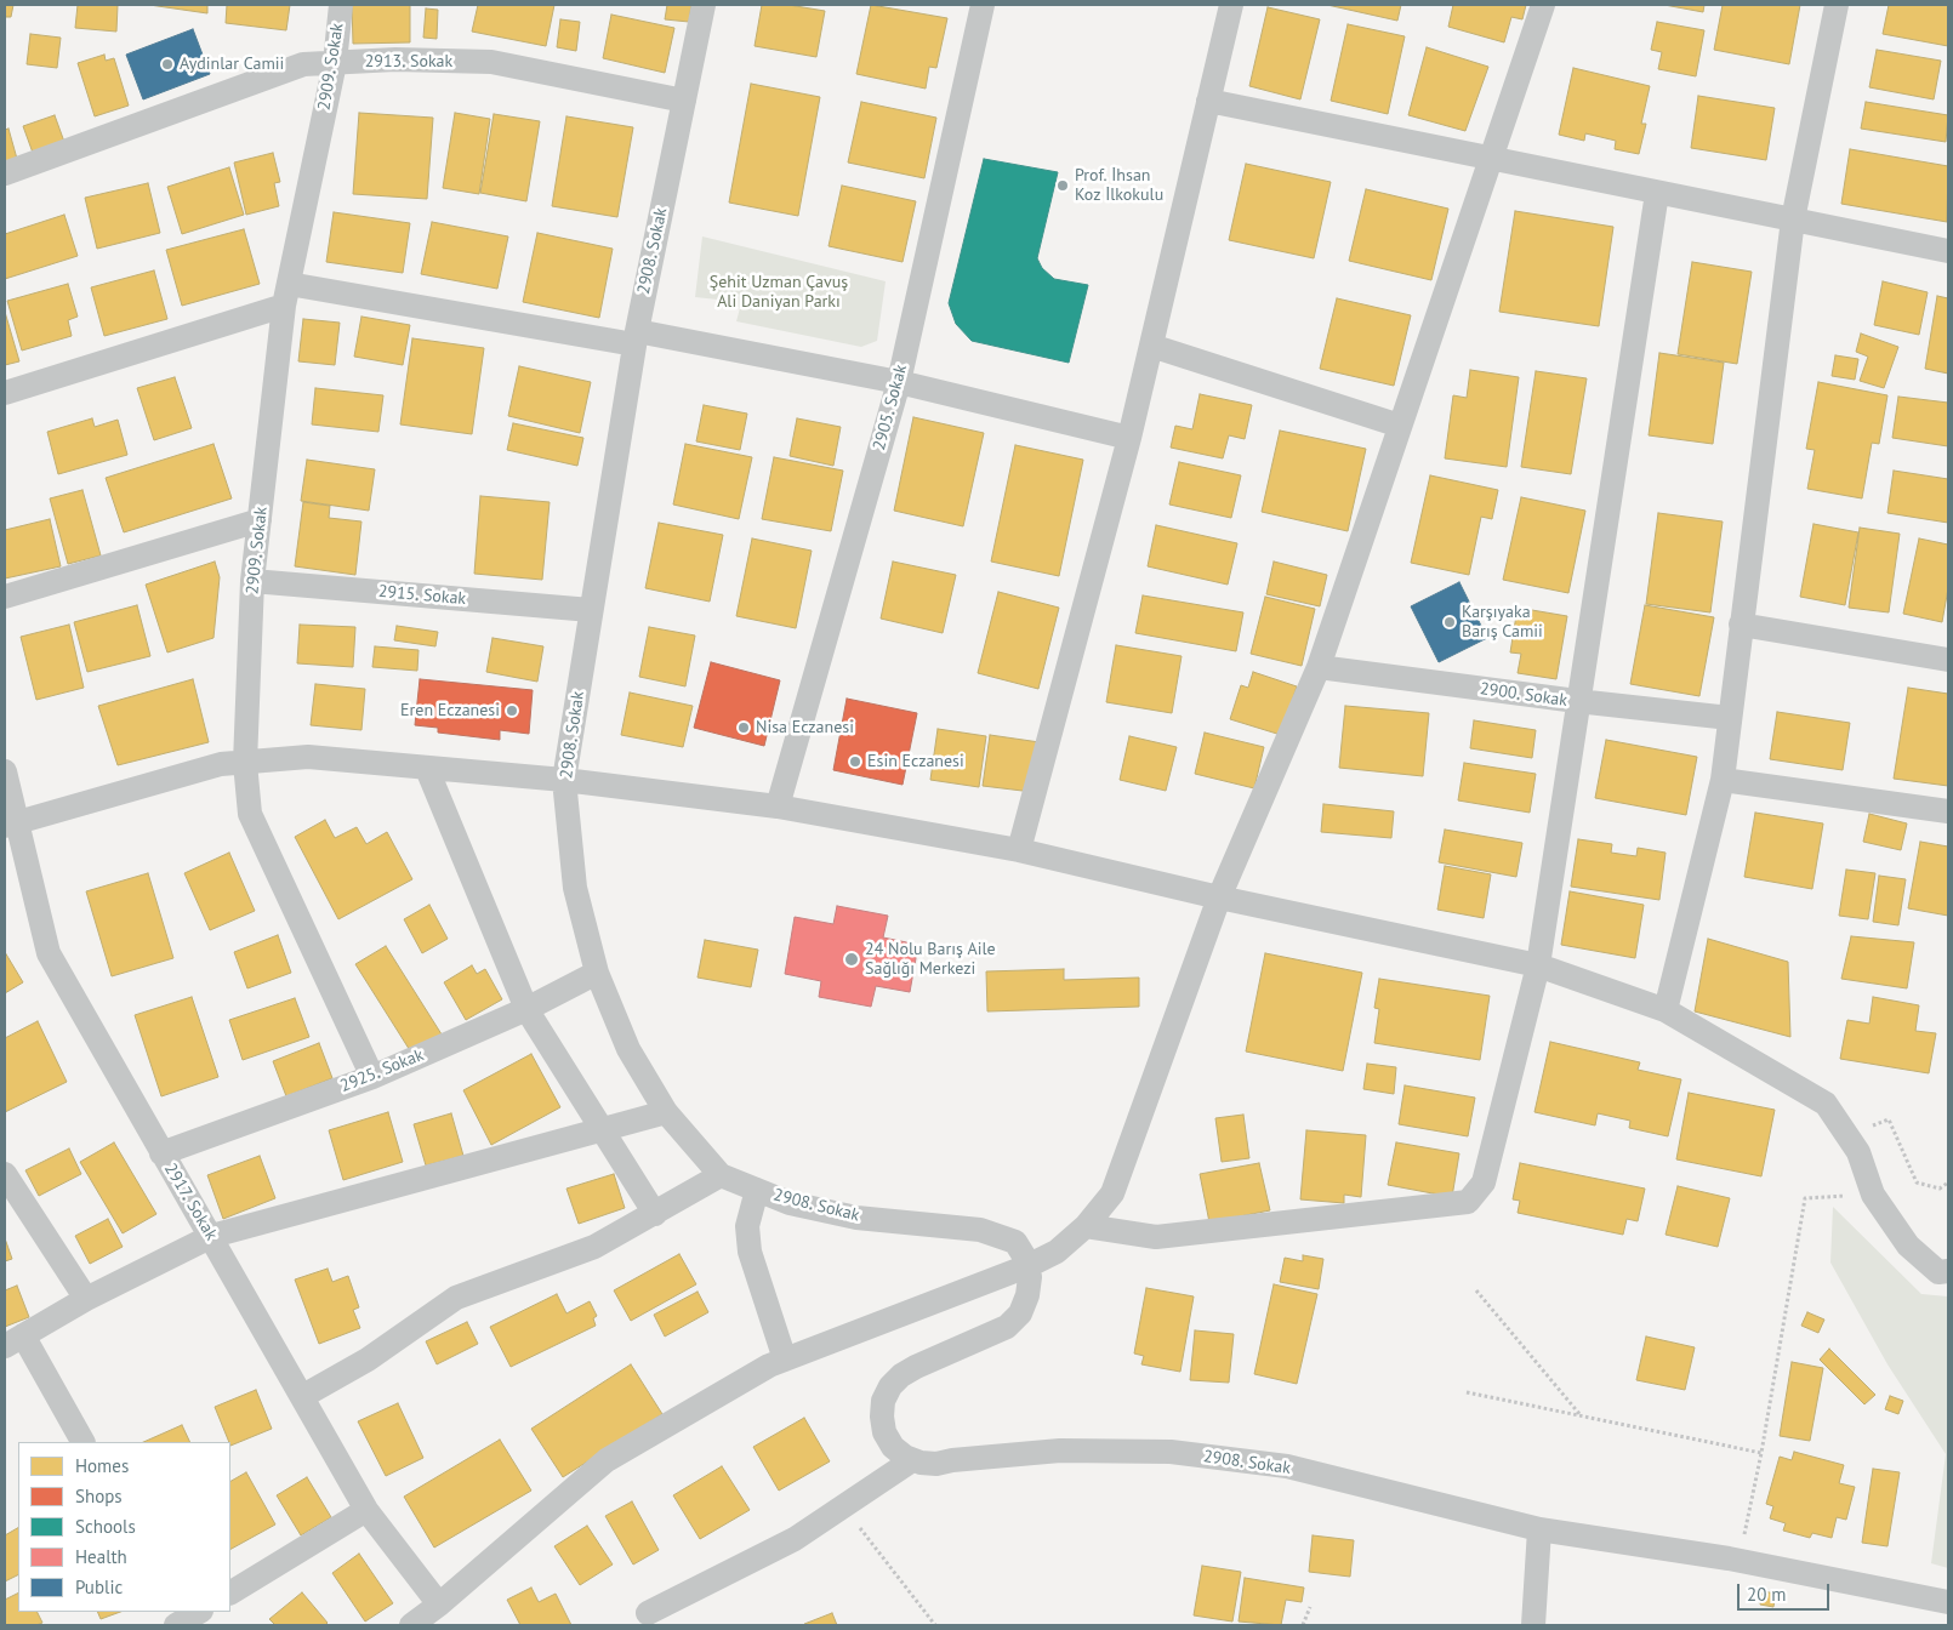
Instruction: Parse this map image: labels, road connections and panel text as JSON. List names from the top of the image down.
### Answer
{
  "streets": {
    "street": [
      "2913. Sokak",
      "2909. Sokak",
      "2908. Sokak",
      "2905. Sokak",
      "2915. Sokak",
      "2900. Sokak",
      "2925. Sokak",
      "2917. Sokak"
    ]
  },
  "crossings": [
    ["2913. Sokak", "2909. Sokak"],
    ["2913. Sokak", "2908. Sokak"],
    ["2909. Sokak", "2915. Sokak"],
    ["2909. Sokak", "2925. Sokak"],
    ["2908. Sokak", "2915. Sokak"],
    ["2908. Sokak", "2925. Sokak"],
    ["2925. Sokak", "2917. Sokak"]
  ],
  "parks": ["Şehit Uzman Çavuş Ali Daniyan Parkı"],
  "places": [
    "Aydinlar Camii",
    "Prof. İhsan Koz İlkokulu",
    "Karşıyaka Barış Camii",
    "Eren Eczanesi",
    "Nisa Eczanesi",
    "Esin Eczanesi",
    "24 Nolu Barış Aile Sağlığı Merkezi"
  ],
  "legend": [
    "Homes",
    "Shops",
    "Schools",
    "Health",
    "Public"
  ],
  "scale_bar": "20 m"
}
